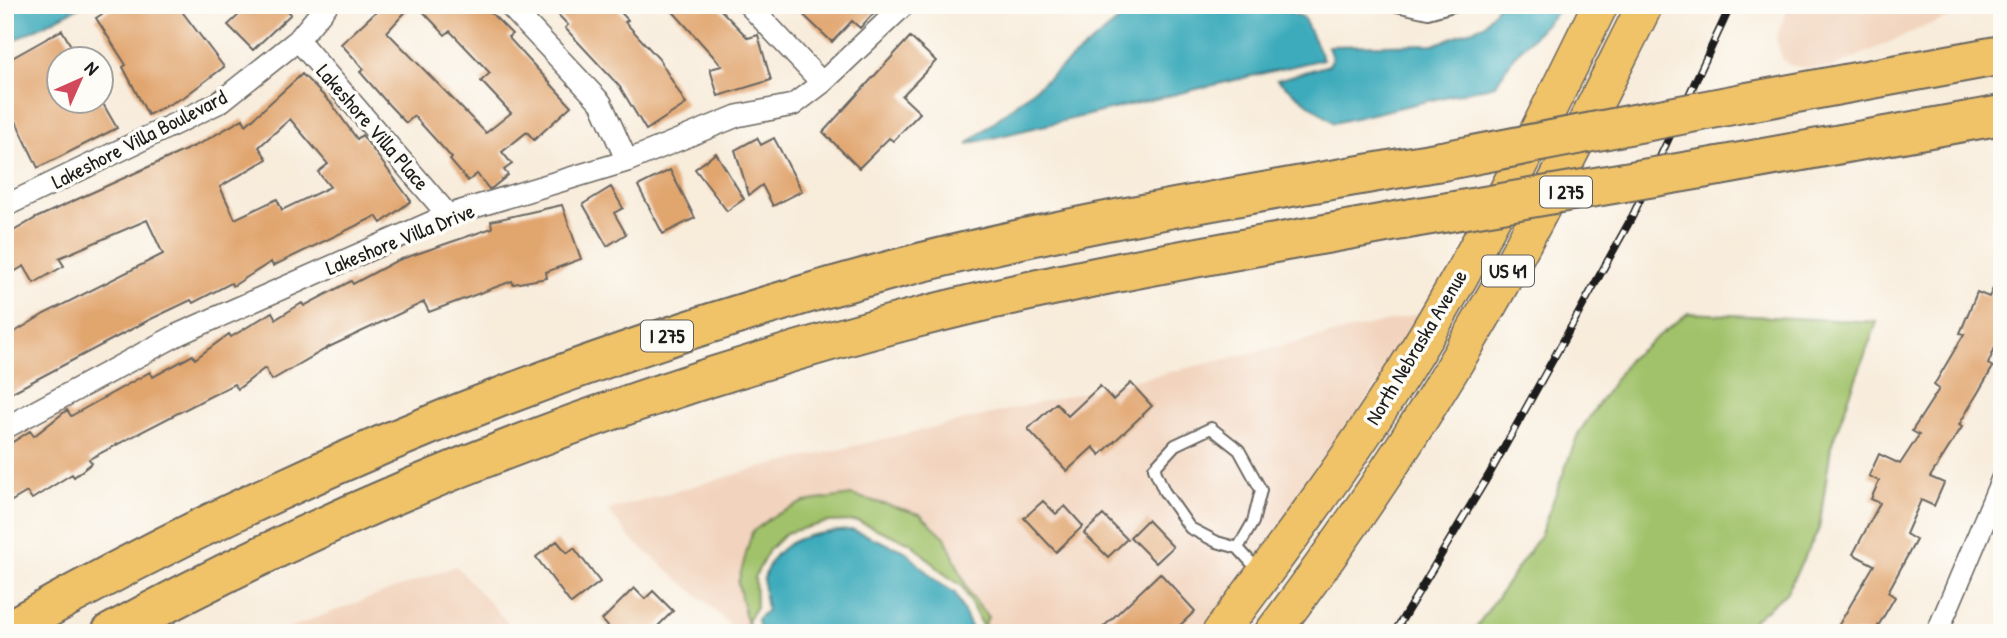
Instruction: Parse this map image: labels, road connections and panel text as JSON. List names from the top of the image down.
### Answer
{
  "streets": {
    "highway": ["I 275"],
    "main road": ["US 41", "North Nebraska Avenue"],
    "street": ["Lakeshore Villa Place", "Lakeshore Villa Boulevard", "Lakeshore Villa Drive"]
  },
  "crossings": [
    ["Lakeshore Villa Place", "Lakeshore Villa Boulevard"],
    ["Lakeshore Villa Place", "Lakeshore Villa Drive"]
  ],
  "north": "top right"
}
